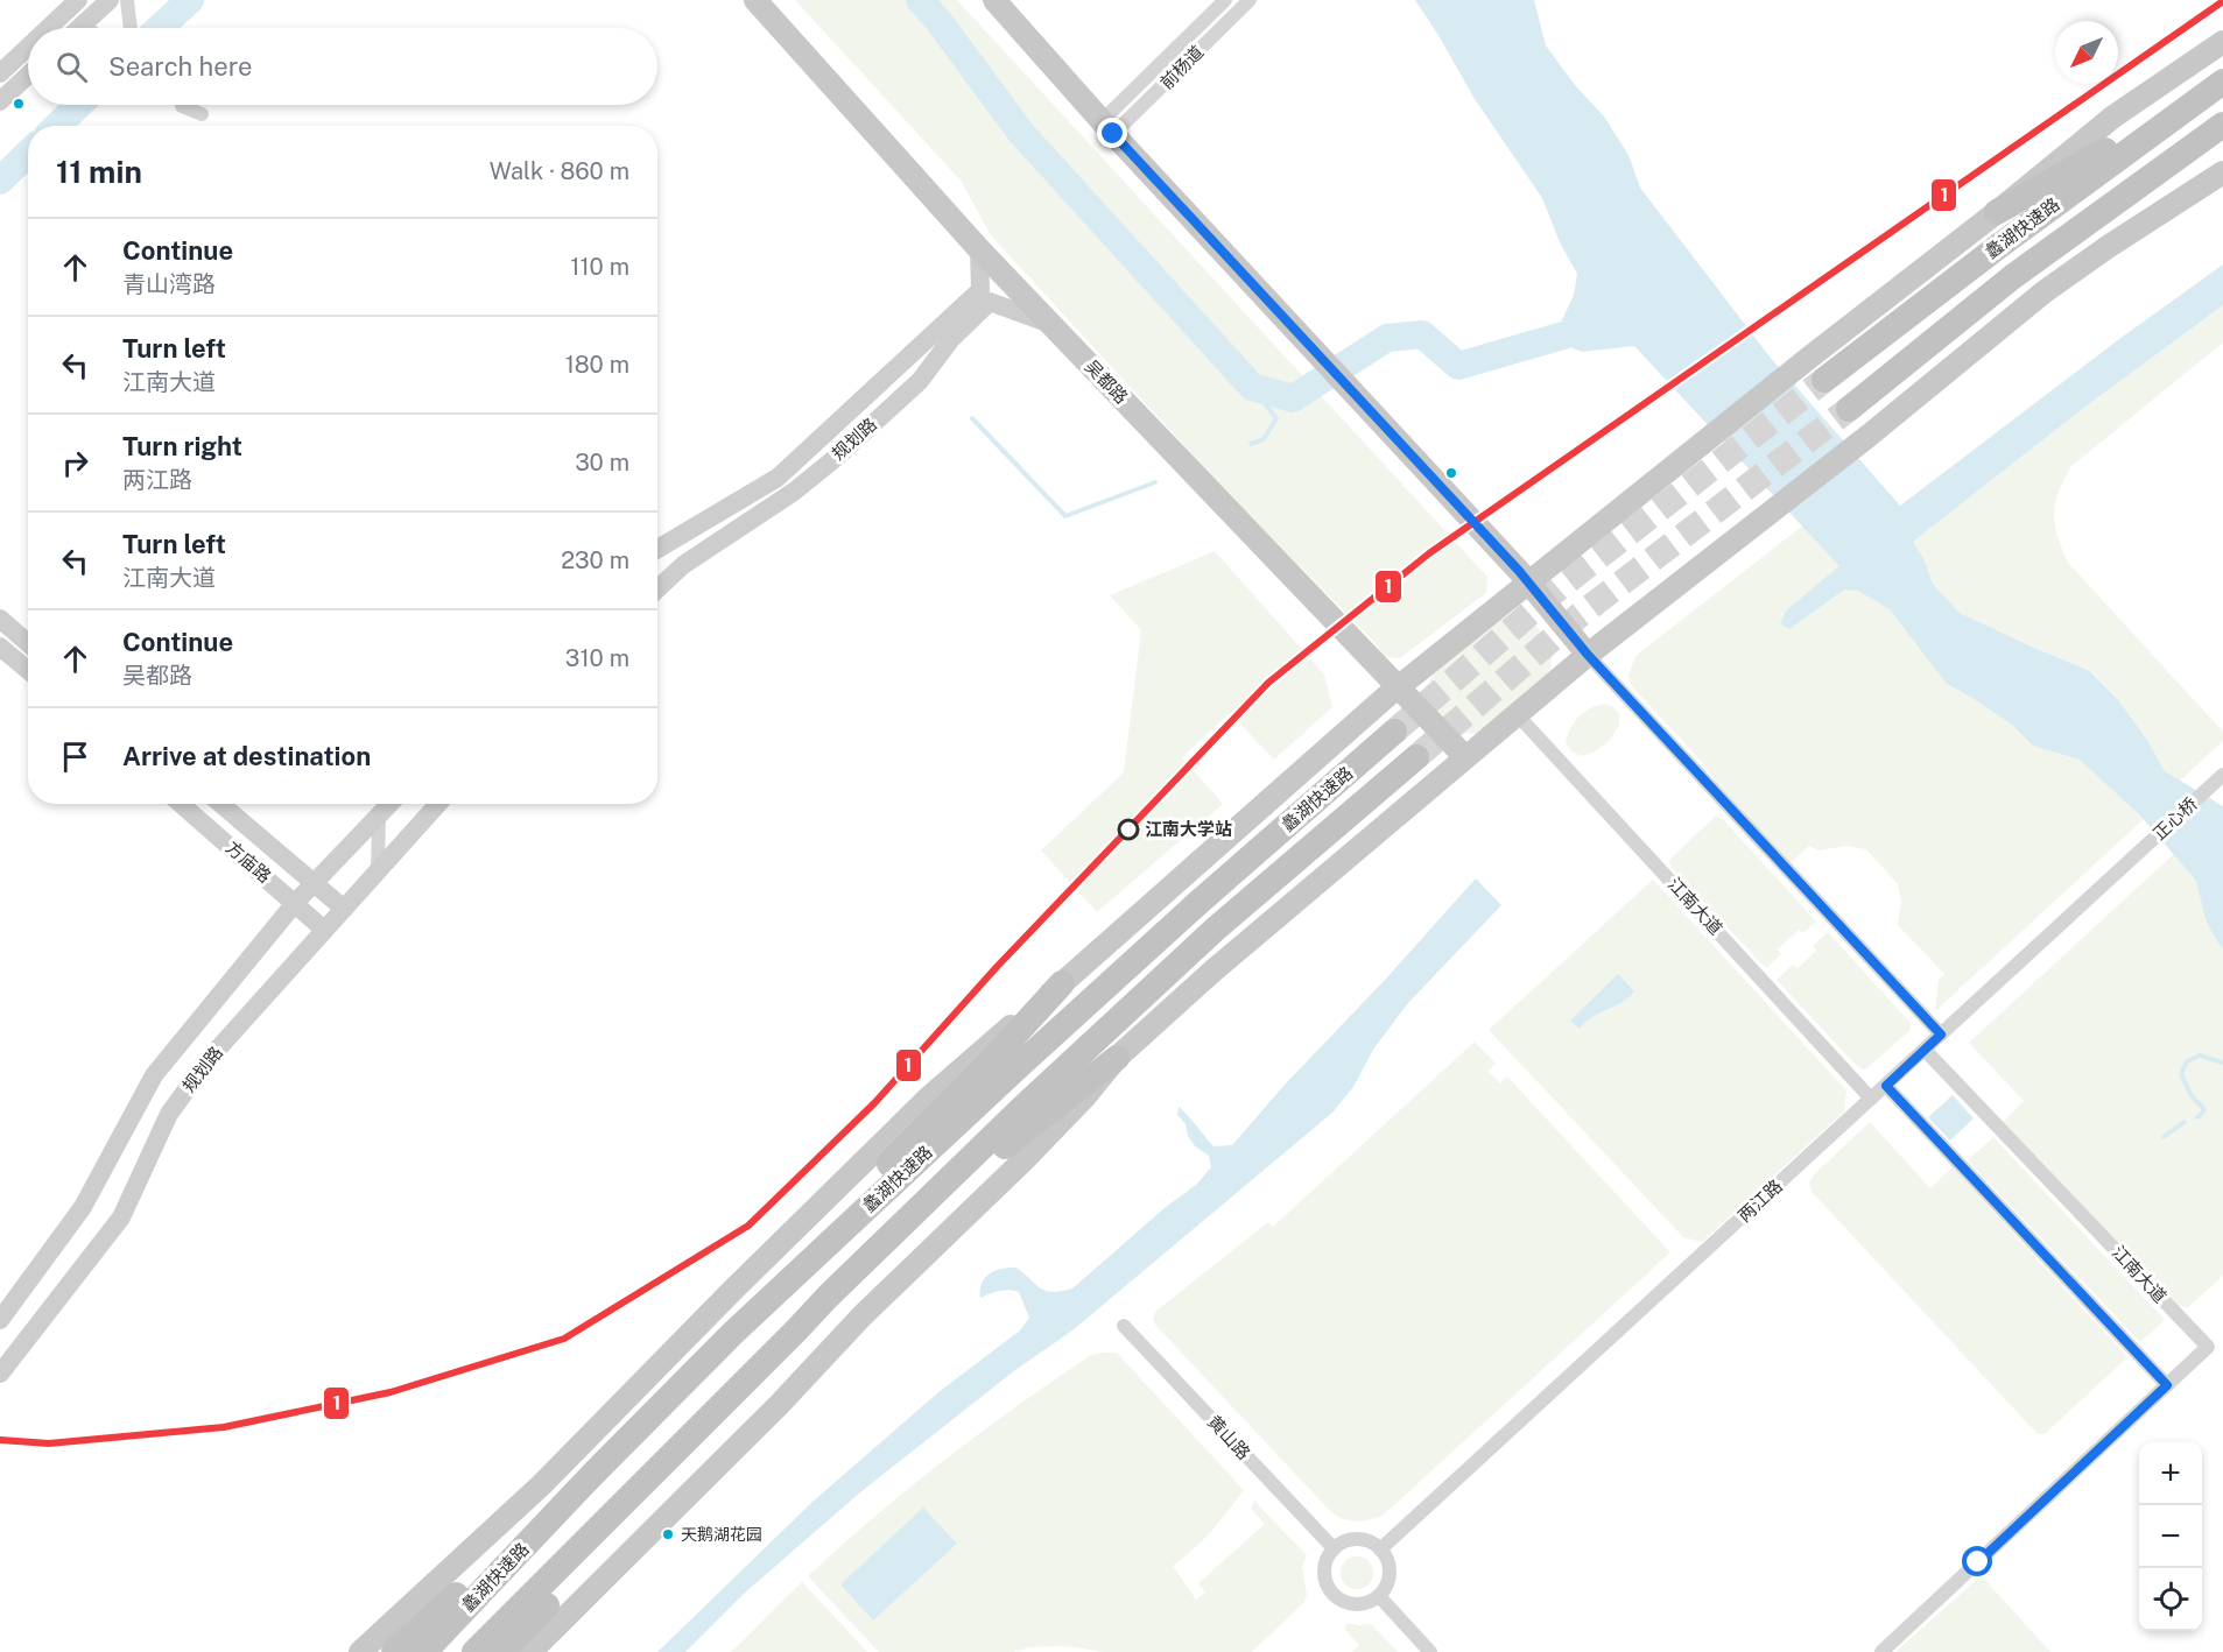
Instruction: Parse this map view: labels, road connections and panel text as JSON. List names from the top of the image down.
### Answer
{
  "streets": {
    "highway": ["蠡湖快速路"],
    "main road": ["吴都路"],
    "street": [
      "前杨道",
      "规划路",
      "正心桥",
      "方庙路",
      "江南大道",
      "两江路",
      "黄山路"
    ]
  },
  "crossings": [
    ["吴都路", "规划路"],
    ["规划路", "方庙路"],
    ["正心桥", "两江路"],
    ["江南大道", "两江路"],
    ["两江路", "黄山路"]
  ],
  "places": ["江南大学站", "天鹅湖花园"],
  "lines": ["transit line 1"],
  "north": "bottom left",
  "page": {
    "search": "Search here",
    "heading": ["11 min", "Walk · 860 m"],
    "list": [
      ["Continue", "青山湾路", "110 m"],
      ["Turn left", "江南大道", "180 m"],
      ["Turn right", "两江路", "30 m"],
      ["Turn left", "江南大道", "230 m"],
      ["Continue", "吴都路", "310 m"],
      "Arrive at destination"
    ],
    "map_buttons": ["+", "−"]
  }
}
